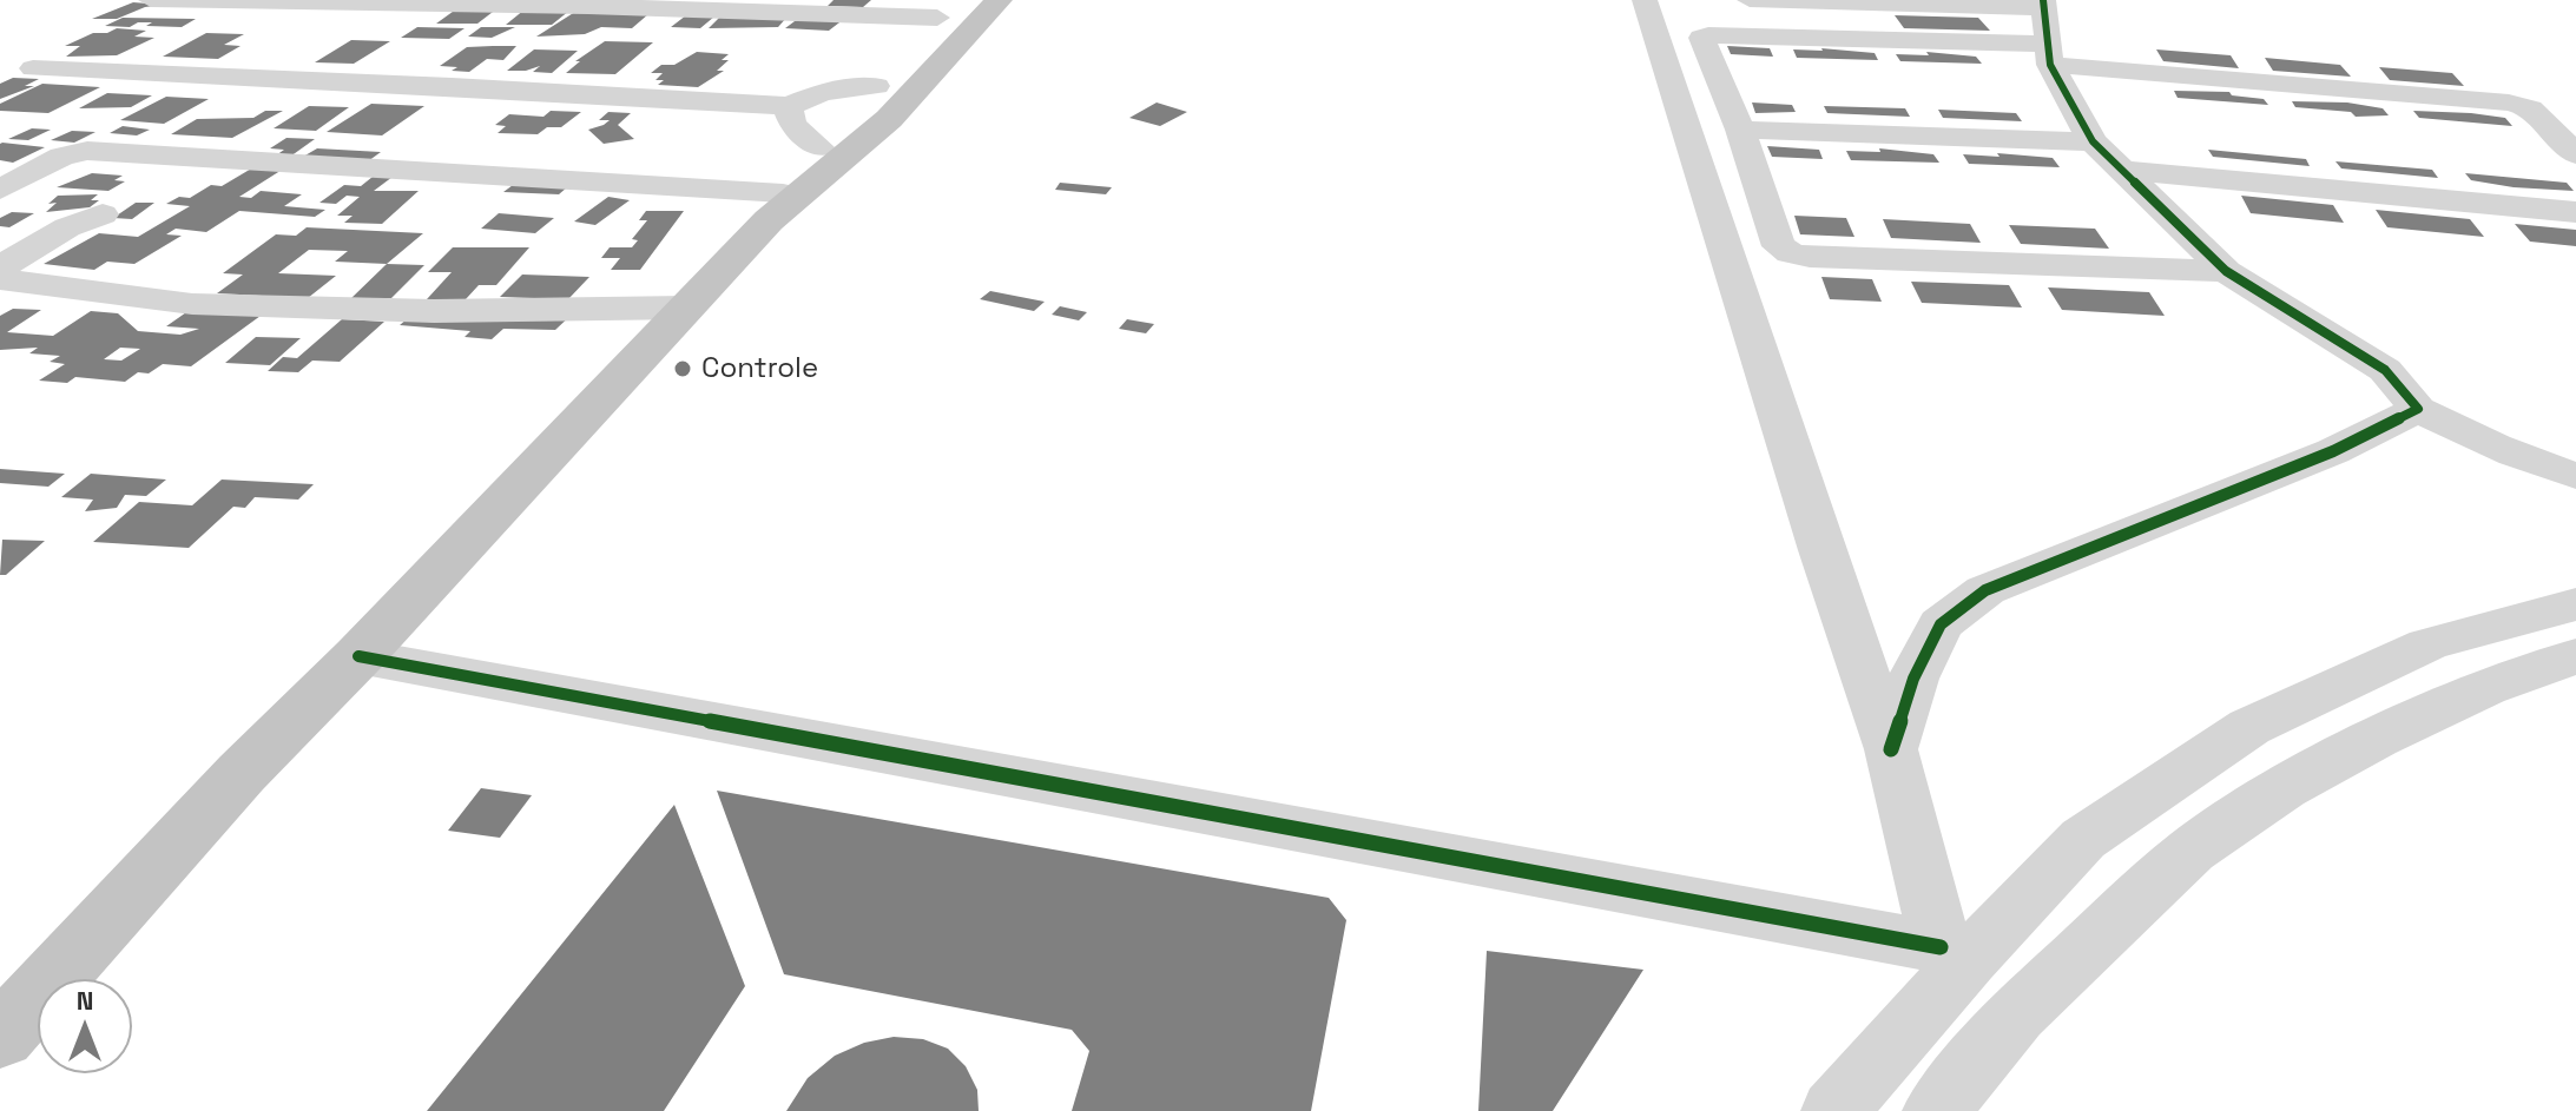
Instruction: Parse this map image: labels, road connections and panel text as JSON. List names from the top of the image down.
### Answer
{
  "places": ["Controle"],
  "north": "top"
}
